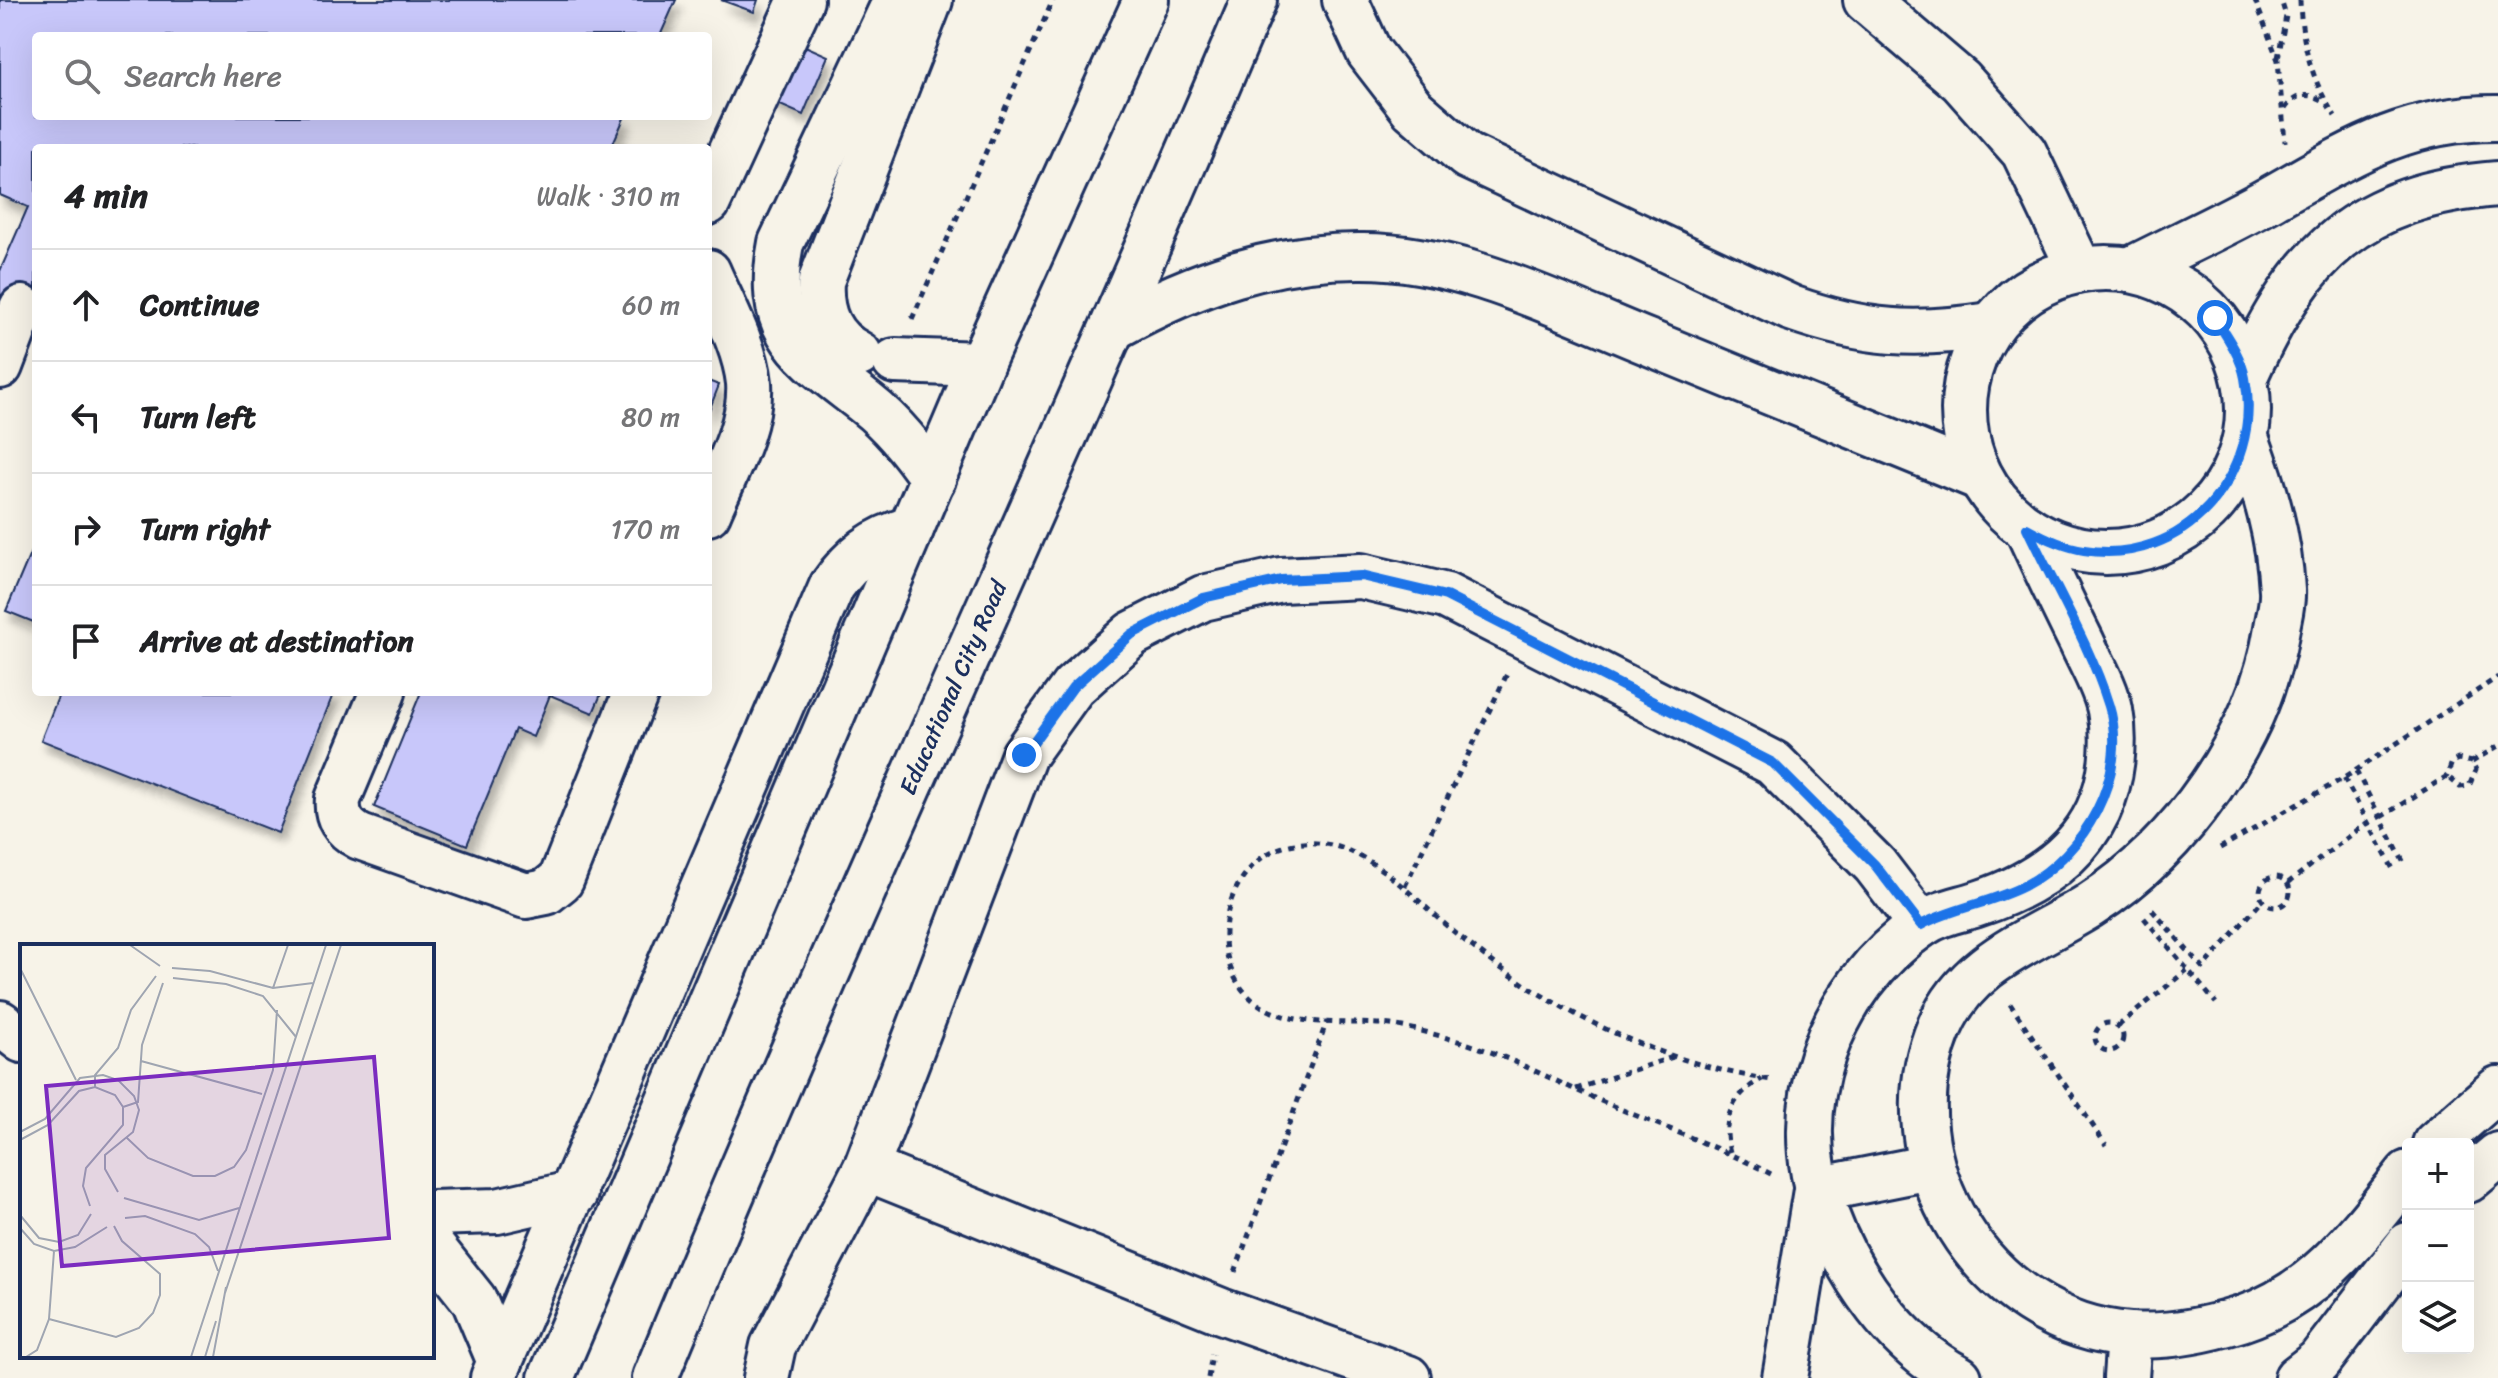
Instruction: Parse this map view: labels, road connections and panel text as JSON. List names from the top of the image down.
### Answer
{
  "streets": {
    "street": ["Educational City Road"]
  },
  "page": {
    "search": "Search here",
    "heading": ["4 min", "Walk · 310 m"],
    "list": [
      ["Continue", "60 m"],
      ["Turn left", "80 m"],
      ["Turn right", "170 m"],
      "Arrive at destination"
    ],
    "map_buttons": ["+", "−"]
  }
}
